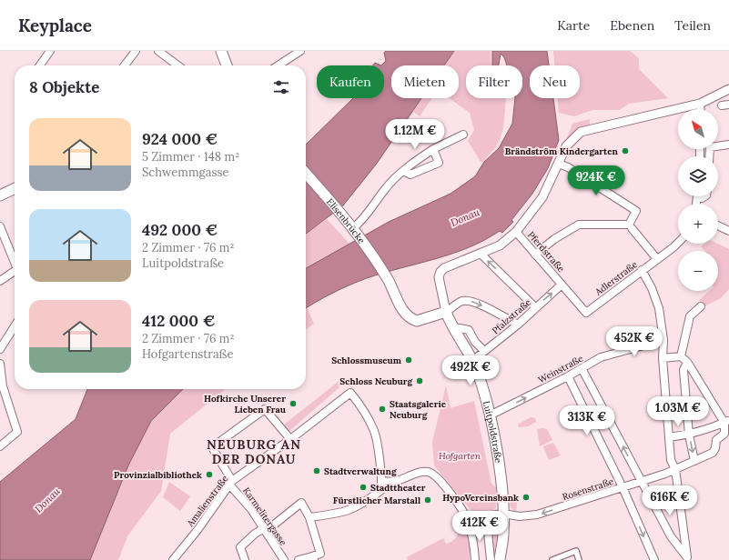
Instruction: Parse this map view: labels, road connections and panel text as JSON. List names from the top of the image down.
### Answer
{
  "streets": {
    "main road": ["Elisenbrücke", "Luitpoldstraße"],
    "street": [
      "Pferdstraße",
      "Adlerstraße",
      "Pfalzstraße",
      "Weinstraße",
      "Rosenstraße",
      "Amalienstraße",
      "Karmelitergasse"
    ]
  },
  "crossings": [
    ["Elisenbrücke", "Luitpoldstraße"],
    ["Pferdstraße", "Adlerstraße"],
    ["Pferdstraße", "Pfalzstraße"],
    ["Pfalzstraße", "Luitpoldstraße"],
    ["Weinstraße", "Luitpoldstraße"],
    ["Luitpoldstraße", "Rosenstraße"],
    ["Amalienstraße", "Karmelitergasse"]
  ],
  "one_way": ["Weinstraße", "Rosenstraße"],
  "districts": ["NEUBURG AN DER DONAU"],
  "water": ["Donau"],
  "parks": ["Hofgarten"],
  "places": [
    "Brändström Kindergarten",
    "Schlossmuseum",
    "Schloss Neuburg",
    "Hofkirche Unserer Lieben Frau",
    "Staatsgalerie Neuburg",
    "Stadtverwaltung",
    "Provinzialbibliothek",
    "Stadttheater",
    "HypoVereinsbank",
    "Fürstlicher Marstall"
  ],
  "north": "top left",
  "page": {
    "header": "Keyplace",
    "nav": ["Karte", "Ebenen", "Teilen"],
    "chip": [
      "Kaufen",
      "Mieten",
      "Filter",
      "Neu"
    ],
    "heading": "8 Objekte",
    "map_buttons": ["+", "−"],
    "list": [
      {
        "name": "924 000 €",
        "note": "5 Zimmer · 148 m² · Schwemmgasse"
      },
      {
        "name": "492 000 €",
        "note": "2 Zimmer · 76 m² · Luitpoldstraße"
      },
      {
        "name": "412 000 €",
        "note": "2 Zimmer · 76 m² · Hofgartenstraße"
      }
    ],
    "price": [
      "1.12M €",
      "924K €",
      "452K €",
      "492K €",
      "1.03M €",
      "313K €",
      "616K €",
      "412K €"
    ]
  }
}
